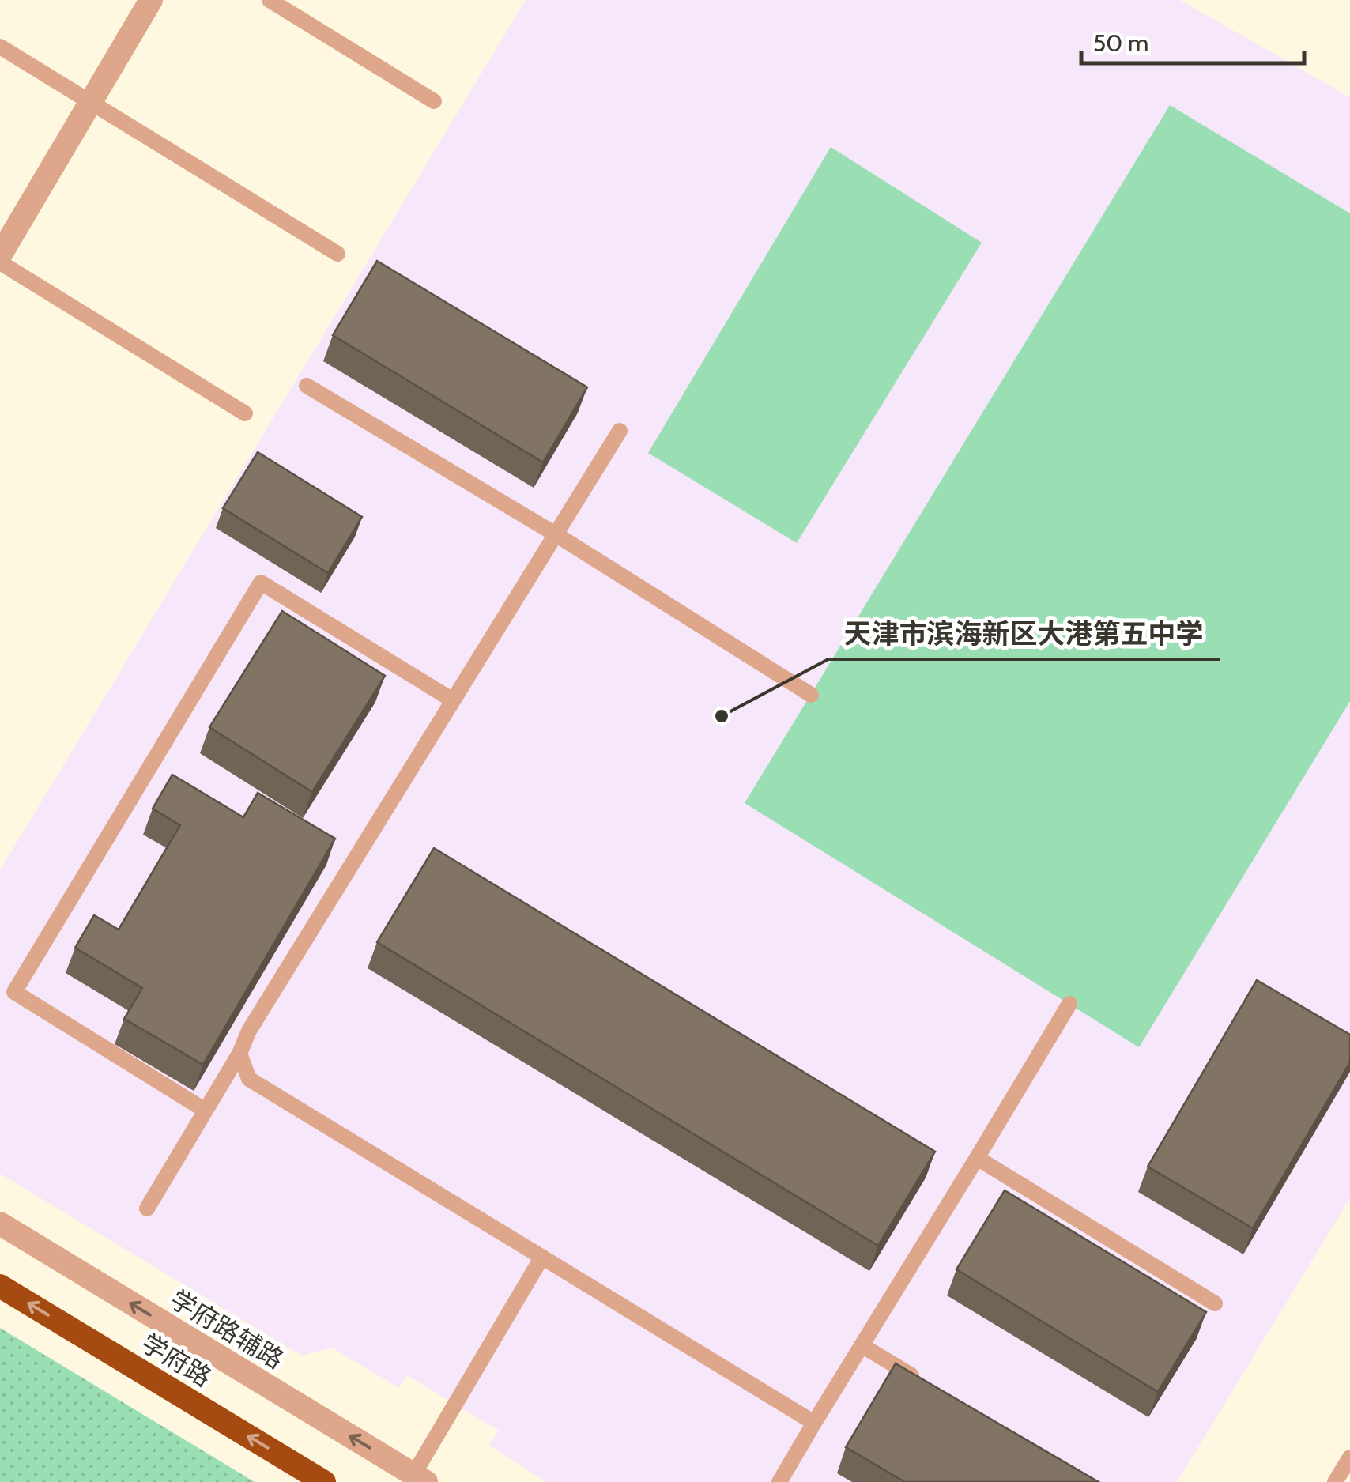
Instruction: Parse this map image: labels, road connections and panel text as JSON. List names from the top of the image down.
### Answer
{
  "streets": {
    "highway": ["学府路"],
    "street": ["学府路辅路"]
  },
  "one_way": ["学府路辅路", "学府路"],
  "places": ["天津市滨海新区大港第五中学"],
  "scale_bar": "50 m"
}
